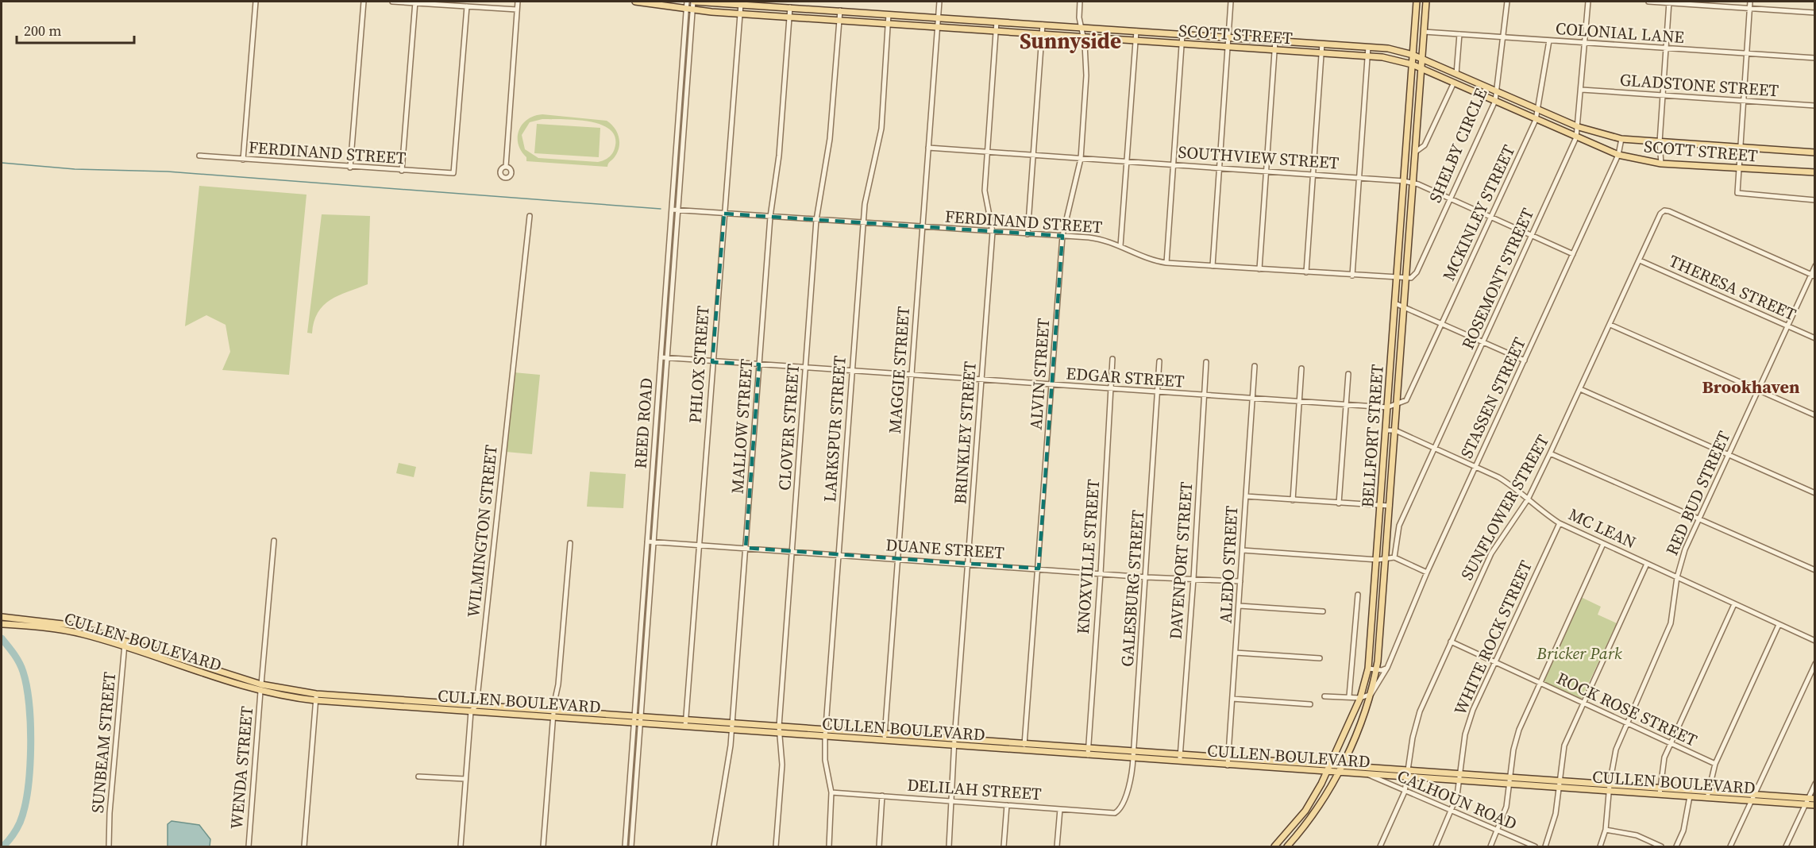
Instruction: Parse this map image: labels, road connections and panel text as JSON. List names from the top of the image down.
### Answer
{
  "streets": {
    "main road": ["SCOTT STREET", "BELLFORT STREET", "CULLEN BOULEVARD"],
    "street": [
      "COLONIAL LANE",
      "GLADSTONE STREET",
      "SHELBY CIRCLE",
      "FERDINAND STREET",
      "SOUTHVIEW STREET",
      "MCKINLEY STREET",
      "ROSEMONT STREET",
      "THERESA STREET",
      "PHLOX STREET",
      "MAGGIE STREET",
      "ALVIN STREET",
      "EDGAR STREET",
      "STASSEN STREET",
      "REED ROAD",
      "MALLOW STREET",
      "CLOVER STREET",
      "LARKSPUR STREET",
      "BRINKLEY STREET",
      "RED BUD STREET",
      "SUNFLOWER STREET",
      "MC LEAN",
      "WILMINGTON STREET",
      "DUANE STREET",
      "KNOXVILLE STREET",
      "DAVENPORT STREET",
      "ALEDO STREET",
      "GALESBURG STREET",
      "WHITE ROCK STREET",
      "ROCK ROSE STREET",
      "SUNBEAM STREET",
      "WENDA STREET",
      "DELILAH STREET",
      "CALHOUN ROAD"
    ]
  },
  "crossings": [
    ["COLONIAL LANE", "SHELBY CIRCLE"],
    ["COLONIAL LANE", "MCKINLEY STREET"],
    ["COLONIAL LANE", "ROSEMONT STREET"],
    ["COLONIAL LANE", "BELLFORT STREET"],
    ["SCOTT STREET", "SHELBY CIRCLE"],
    ["SCOTT STREET", "MCKINLEY STREET"],
    ["SCOTT STREET", "ROSEMONT STREET"],
    ["SCOTT STREET", "PHLOX STREET"],
    ["SCOTT STREET", "MAGGIE STREET"],
    ["SCOTT STREET", "ALVIN STREET"],
    ["SCOTT STREET", "STASSEN STREET"],
    ["SCOTT STREET", "REED ROAD"],
    ["SCOTT STREET", "MALLOW STREET"],
    ["SCOTT STREET", "CLOVER STREET"],
    ["SCOTT STREET", "LARKSPUR STREET"],
    ["SCOTT STREET", "BRINKLEY STREET"],
    ["SCOTT STREET", "BELLFORT STREET"],
    ["GLADSTONE STREET", "ROSEMONT STREET"],
    ["SHELBY CIRCLE", "SOUTHVIEW STREET"],
    ["SHELBY CIRCLE", "BELLFORT STREET"],
    ["FERDINAND STREET", "PHLOX STREET"],
    ["FERDINAND STREET", "MAGGIE STREET"],
    ["FERDINAND STREET", "ALVIN STREET"],
    ["FERDINAND STREET", "REED ROAD"],
    ["FERDINAND STREET", "MALLOW STREET"],
    ["FERDINAND STREET", "CLOVER STREET"],
    ["FERDINAND STREET", "LARKSPUR STREET"],
    ["FERDINAND STREET", "BRINKLEY STREET"],
    ["FERDINAND STREET", "BELLFORT STREET"],
    ["SOUTHVIEW STREET", "MCKINLEY STREET"],
    ["SOUTHVIEW STREET", "ROSEMONT STREET"],
    ["SOUTHVIEW STREET", "MAGGIE STREET"],
    ["SOUTHVIEW STREET", "ALVIN STREET"],
    ["SOUTHVIEW STREET", "STASSEN STREET"],
    ["SOUTHVIEW STREET", "BRINKLEY STREET"],
    ["SOUTHVIEW STREET", "BELLFORT STREET"],
    ["MCKINLEY STREET", "BELLFORT STREET"],
    ["ROSEMONT STREET", "MC LEAN"],
    ["THERESA STREET", "RED BUD STREET"],
    ["THERESA STREET", "SUNFLOWER STREET"],
    ["PHLOX STREET", "EDGAR STREET"],
    ["PHLOX STREET", "DUANE STREET"],
    ["PHLOX STREET", "CULLEN BOULEVARD"],
    ["MAGGIE STREET", "EDGAR STREET"],
    ["MAGGIE STREET", "DUANE STREET"],
    ["MAGGIE STREET", "CULLEN BOULEVARD"],
    ["ALVIN STREET", "EDGAR STREET"],
    ["ALVIN STREET", "DUANE STREET"],
    ["ALVIN STREET", "CULLEN BOULEVARD"],
    ["EDGAR STREET", "REED ROAD"],
    ["EDGAR STREET", "MALLOW STREET"],
    ["EDGAR STREET", "CLOVER STREET"],
    ["EDGAR STREET", "LARKSPUR STREET"],
    ["EDGAR STREET", "BRINKLEY STREET"],
    ["EDGAR STREET", "BELLFORT STREET"],
    ["EDGAR STREET", "KNOXVILLE STREET"],
    ["EDGAR STREET", "DAVENPORT STREET"],
    ["EDGAR STREET", "ALEDO STREET"],
    ["EDGAR STREET", "GALESBURG STREET"],
    ["STASSEN STREET", "BELLFORT STREET"],
    ["STASSEN STREET", "MC LEAN"],
    ["REED ROAD", "DUANE STREET"],
    ["REED ROAD", "CULLEN BOULEVARD"],
    ["MALLOW STREET", "DUANE STREET"],
    ["MALLOW STREET", "CULLEN BOULEVARD"],
    ["CLOVER STREET", "DUANE STREET"],
    ["CLOVER STREET", "CULLEN BOULEVARD"],
    ["LARKSPUR STREET", "DUANE STREET"],
    ["LARKSPUR STREET", "CULLEN BOULEVARD"],
    ["LARKSPUR STREET", "DELILAH STREET"],
    ["BRINKLEY STREET", "DUANE STREET"],
    ["BRINKLEY STREET", "CULLEN BOULEVARD"],
    ["BRINKLEY STREET", "DELILAH STREET"],
    ["BELLFORT STREET", "MC LEAN"],
    ["BELLFORT STREET", "CULLEN BOULEVARD"],
    ["RED BUD STREET", "SUNFLOWER STREET"],
    ["RED BUD STREET", "MC LEAN"],
    ["RED BUD STREET", "CULLEN BOULEVARD"],
    ["RED BUD STREET", "ROCK ROSE STREET"],
    ["SUNFLOWER STREET", "MC LEAN"],
    ["SUNFLOWER STREET", "CULLEN BOULEVARD"],
    ["SUNFLOWER STREET", "ROCK ROSE STREET"],
    ["SUNFLOWER STREET", "CALHOUN ROAD"],
    ["MC LEAN", "WHITE ROCK STREET"],
    ["WILMINGTON STREET", "CULLEN BOULEVARD"],
    ["DUANE STREET", "KNOXVILLE STREET"],
    ["DUANE STREET", "DAVENPORT STREET"],
    ["DUANE STREET", "ALEDO STREET"],
    ["DUANE STREET", "GALESBURG STREET"],
    ["KNOXVILLE STREET", "CULLEN BOULEVARD"],
    ["DAVENPORT STREET", "CULLEN BOULEVARD"],
    ["ALEDO STREET", "CULLEN BOULEVARD"],
    ["GALESBURG STREET", "CULLEN BOULEVARD"],
    ["GALESBURG STREET", "DELILAH STREET"],
    ["WHITE ROCK STREET", "CULLEN BOULEVARD"],
    ["WHITE ROCK STREET", "ROCK ROSE STREET"],
    ["WHITE ROCK STREET", "CALHOUN ROAD"],
    ["CULLEN BOULEVARD", "SUNBEAM STREET"],
    ["CULLEN BOULEVARD", "WENDA STREET"],
    ["CULLEN BOULEVARD", "CALHOUN ROAD"]
  ],
  "districts": ["Sunnyside", "Brookhaven"],
  "parks": ["Bricker Park"],
  "scale_bar": "200 m"
}
